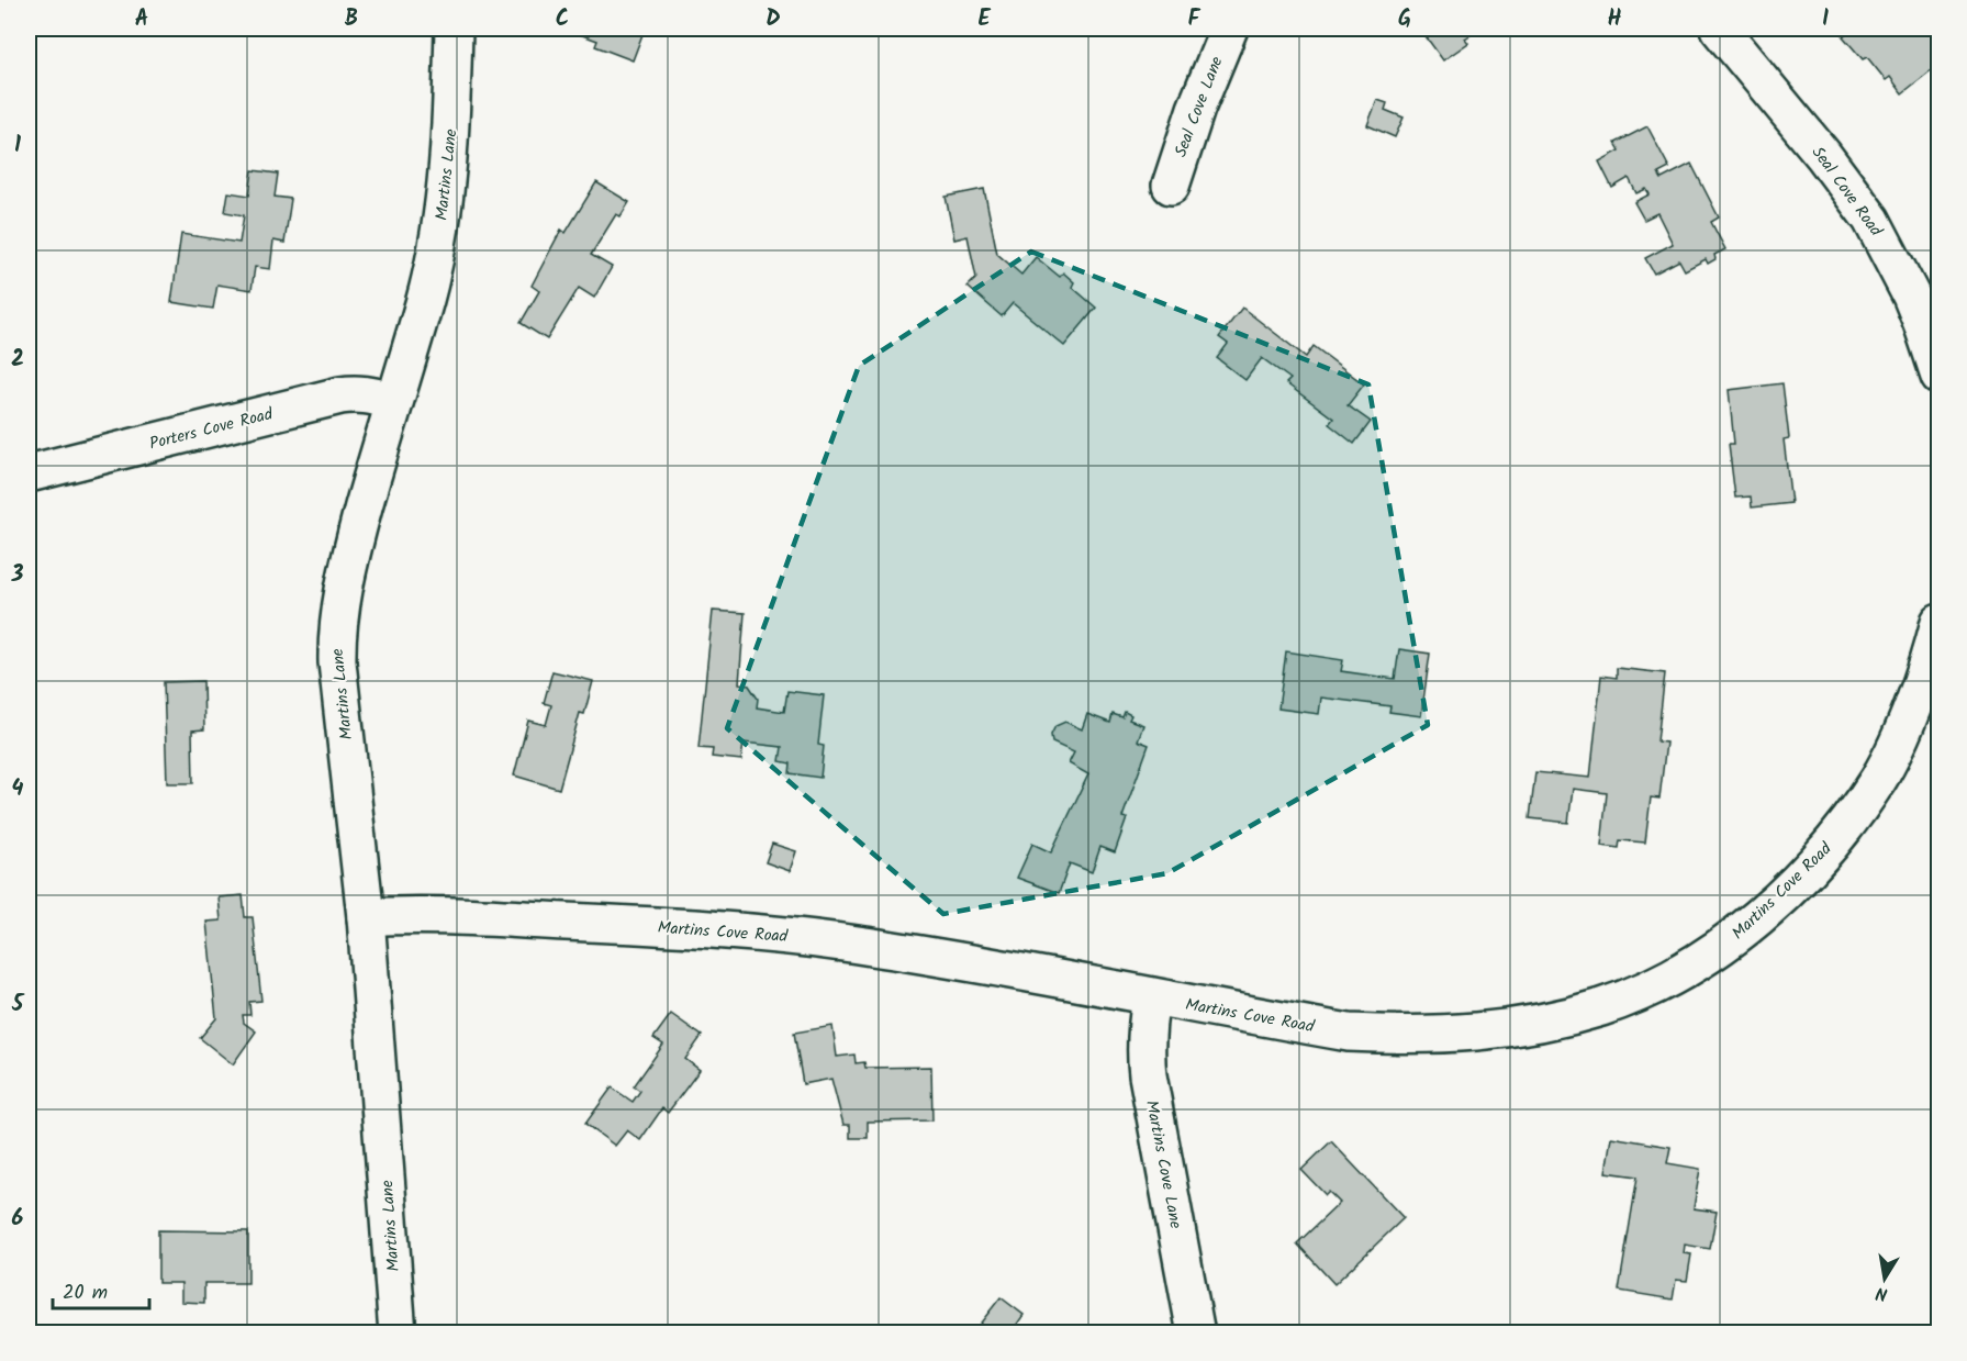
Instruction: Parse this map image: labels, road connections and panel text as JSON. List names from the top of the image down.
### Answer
{
  "streets": {
    "street": [
      "Seal Cove Lane",
      "Martins Lane",
      "Seal Cove Road",
      "Porters Cove Road",
      "Martins Cove Road",
      "Martins Cove Lane"
    ]
  },
  "crossings": [
    ["Martins Lane", "Porters Cove Road"],
    ["Martins Lane", "Martins Cove Road"],
    ["Martins Cove Road", "Martins Cove Lane"]
  ],
  "scale_bar": "20 m",
  "north": "bottom",
  "grid": {
    "columns": [
      "A",
      "B",
      "C",
      "D",
      "E",
      "F",
      "G",
      "H",
      "I"
    ],
    "rows": [
      "1",
      "2",
      "3",
      "4",
      "5",
      "6"
    ]
  }
}
